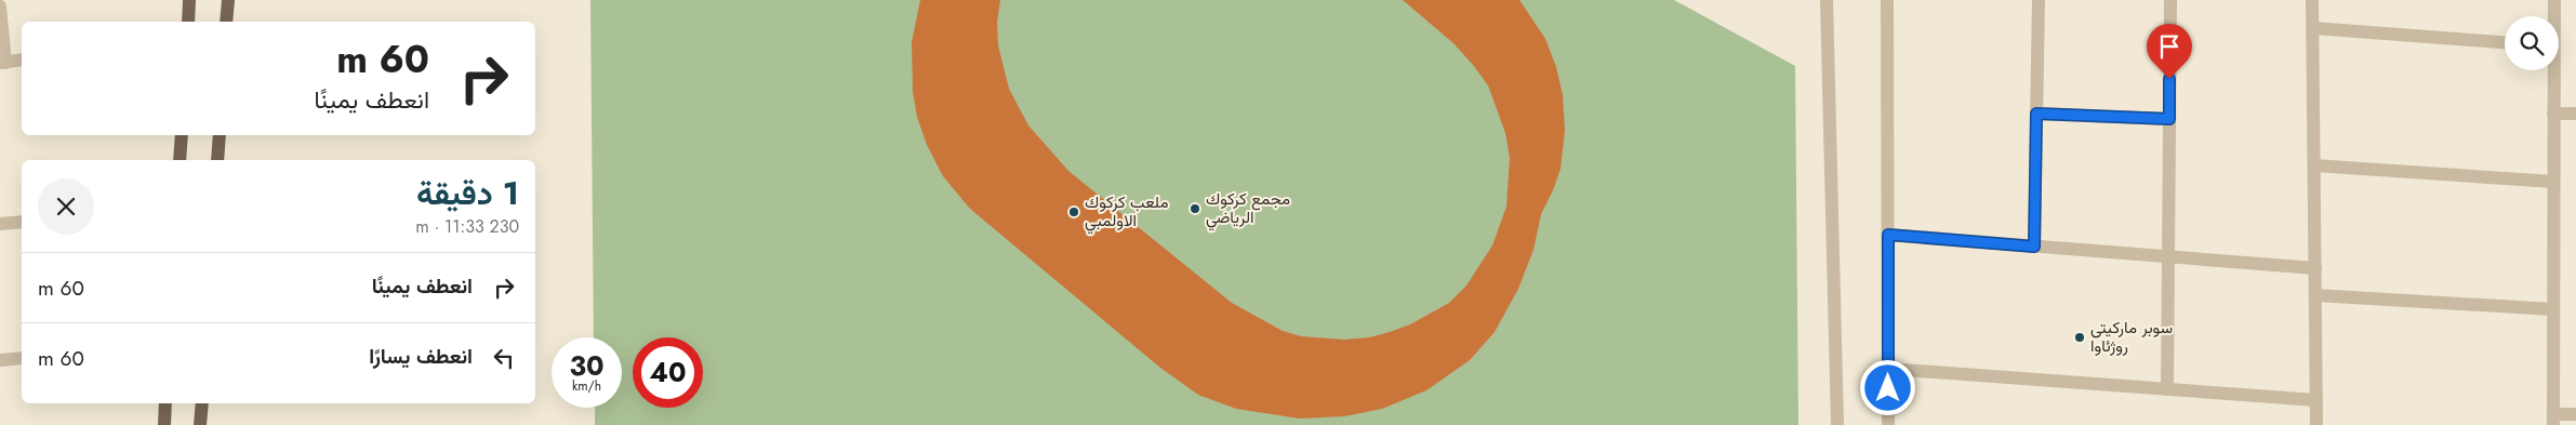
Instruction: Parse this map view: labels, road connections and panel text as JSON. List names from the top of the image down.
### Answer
{
  "places": ["مجمع كركوك الرياضي", "ملعب كركوك الاولمبي", "سوبر ماركيتى روژئاوا"],
  "page": {
    "turn": ["60 m", "انعطف يمينًا"],
    "heading": ["1 دقيقة", "230 m · 11:33"],
    "list": [
      {
        "name": "انعطف يمينًا",
        "value": "60 m"
      },
      {
        "name": "انعطف يسارًا",
        "value": "60 m"
      }
    ],
    "speed": "30 km/h",
    "limit": "40"
  }
}
